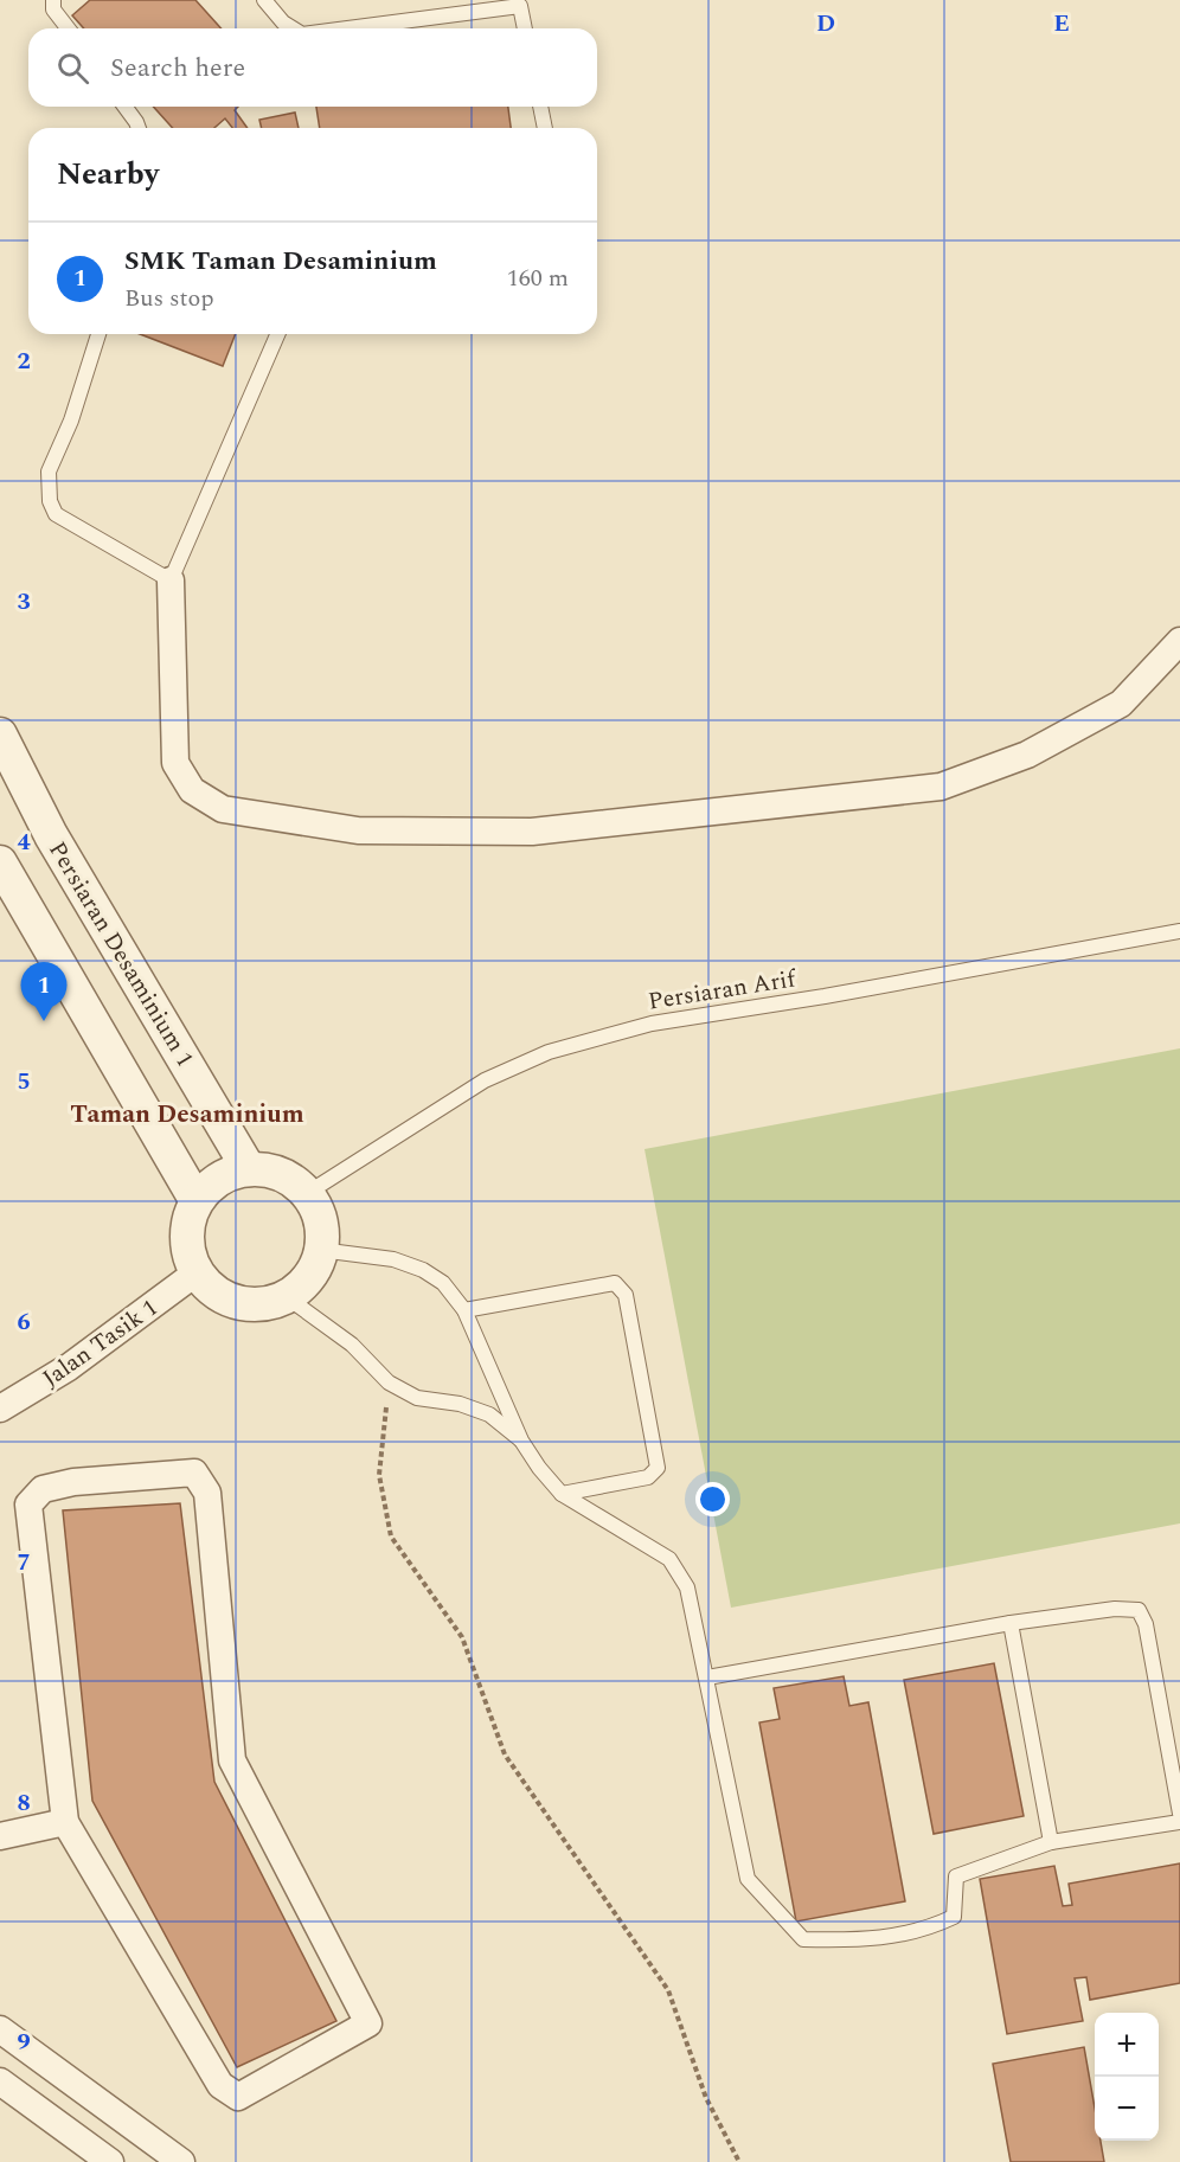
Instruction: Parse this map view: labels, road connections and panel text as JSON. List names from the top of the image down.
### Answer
{
  "streets": {
    "street": ["Persiaran Desaminium 1", "Jalan Tasik 1"],
    "lane": ["Persiaran Arif"]
  },
  "crossings": [
    ["Persiaran Desaminium 1", "Persiaran Arif"],
    ["Persiaran Desaminium 1", "Jalan Tasik 1"],
    ["Persiaran Arif", "Jalan Tasik 1"]
  ],
  "districts": ["Taman Desaminium"],
  "page": {
    "search": "Search here",
    "heading": "Nearby",
    "list": [
      {
        "mark": "1",
        "name": "SMK Taman Desaminium",
        "note": "Bus stop",
        "value": "160 m"
      }
    ],
    "pins": "1",
    "map_buttons": ["+", "−"]
  },
  "grid": {
    "columns": ["D", "E"],
    "rows": [
      "2",
      "3",
      "4",
      "5",
      "6",
      "7",
      "8",
      "9"
    ]
  }
}
